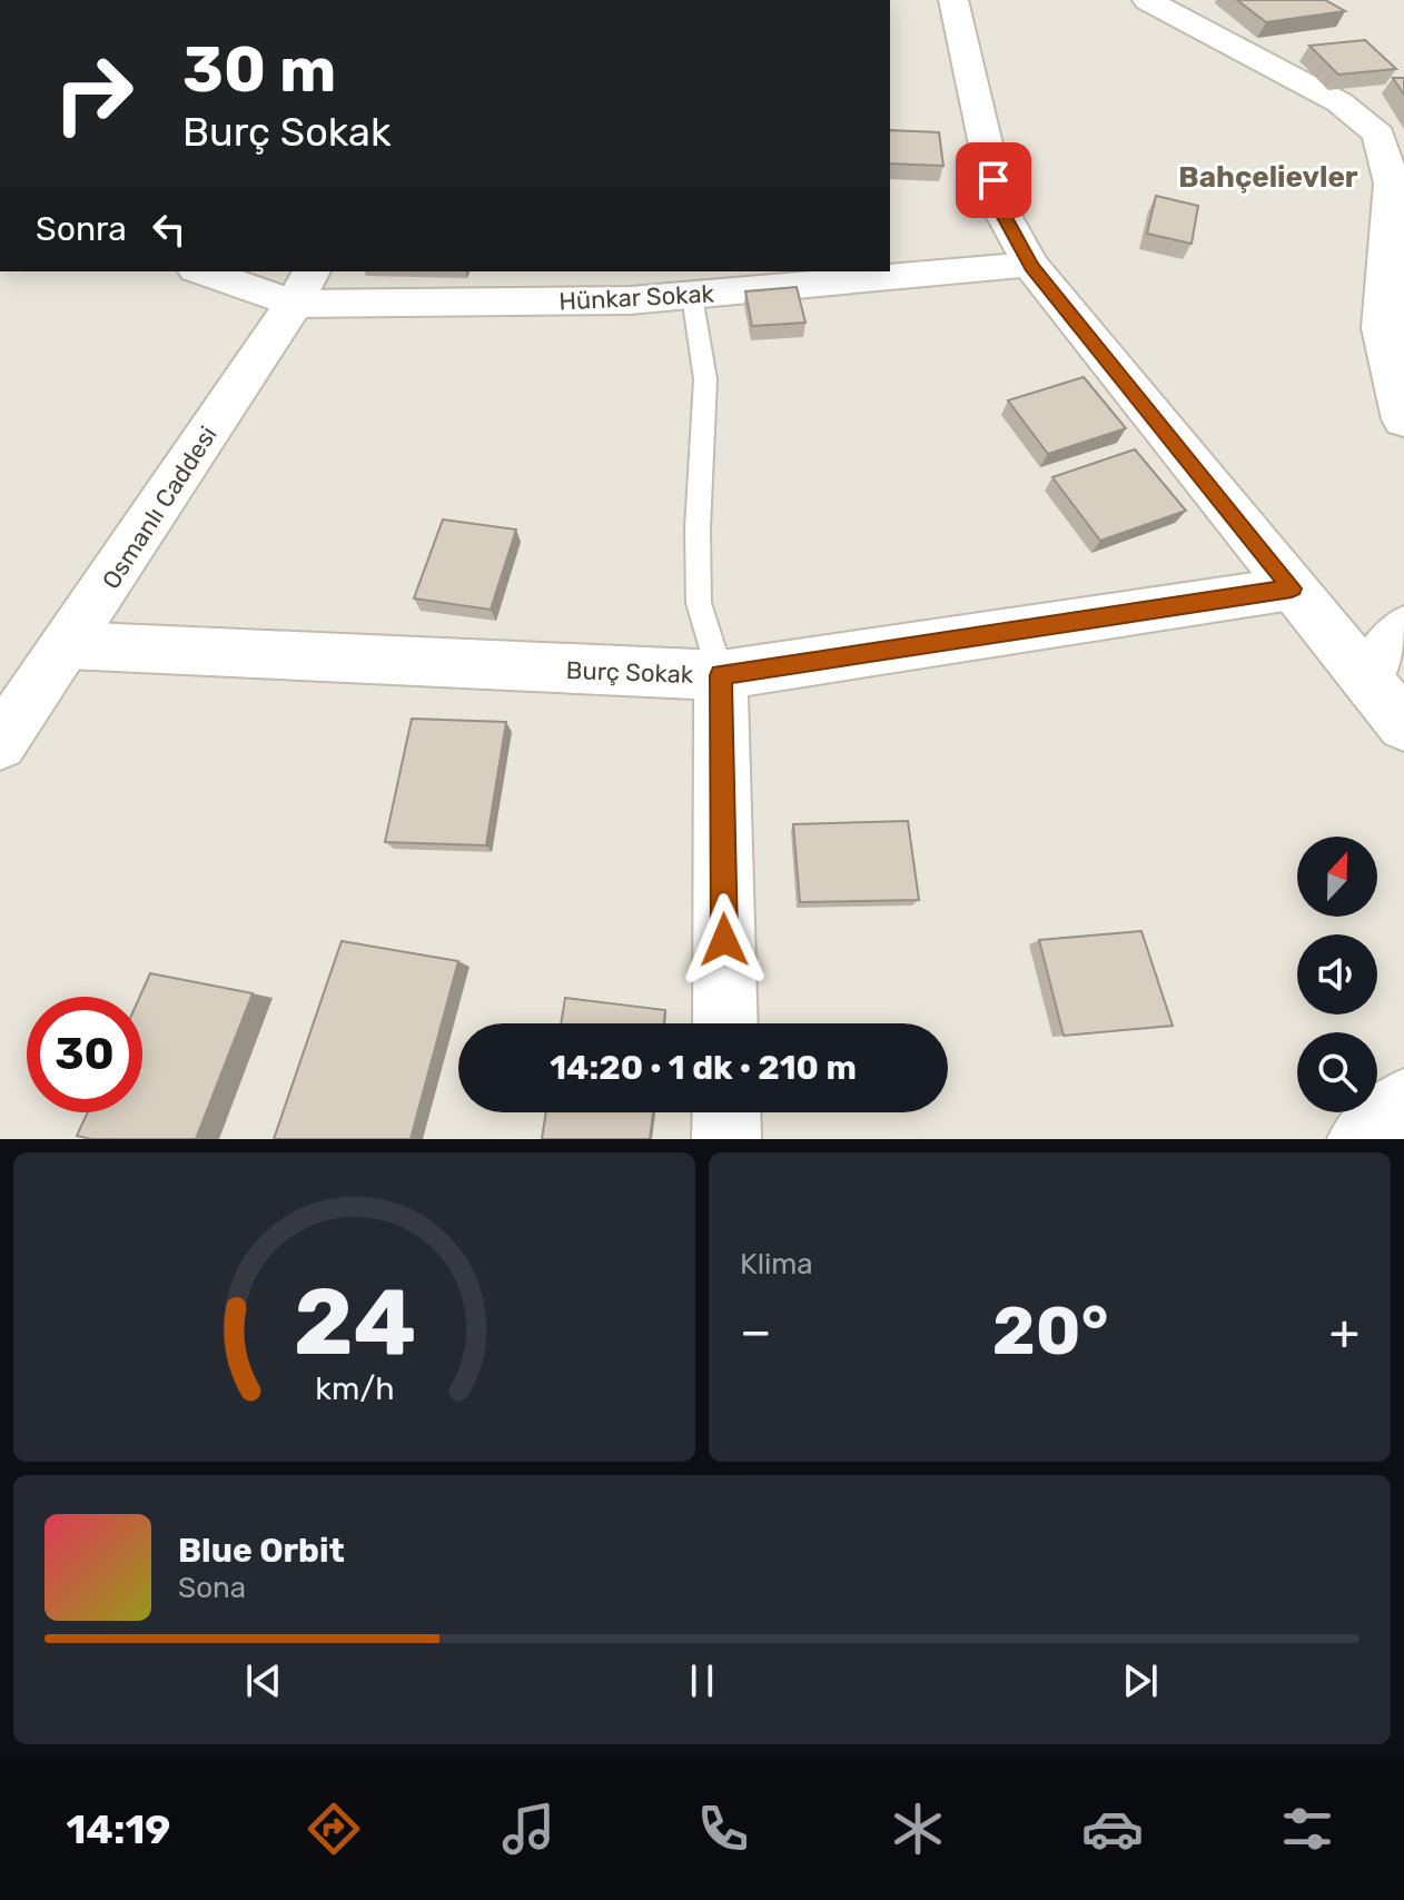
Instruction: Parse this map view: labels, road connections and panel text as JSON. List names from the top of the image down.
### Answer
{
  "streets": {
    "street": ["Hünkar Sokak", "Osmanlı Caddesi", "Burç Sokak"]
  },
  "crossings": [
    ["Hünkar Sokak", "Osmanlı Caddesi"],
    ["Osmanlı Caddesi", "Burç Sokak"]
  ],
  "districts": ["Bahçelievler"],
  "north": "top",
  "page": {
    "turn": ["30 m", "Burç Sokak"],
    "then": "Sonra",
    "limit": "30",
    "trip": "14:20 · 1 dk · 210 m",
    "tile": "Klima",
    "heat": ["−", "20°", "+"],
    "song": ["Blue Orbit", "Sona"],
    "tabs": "14:19",
    "gauge": ["24", "km/h"]
  }
}
